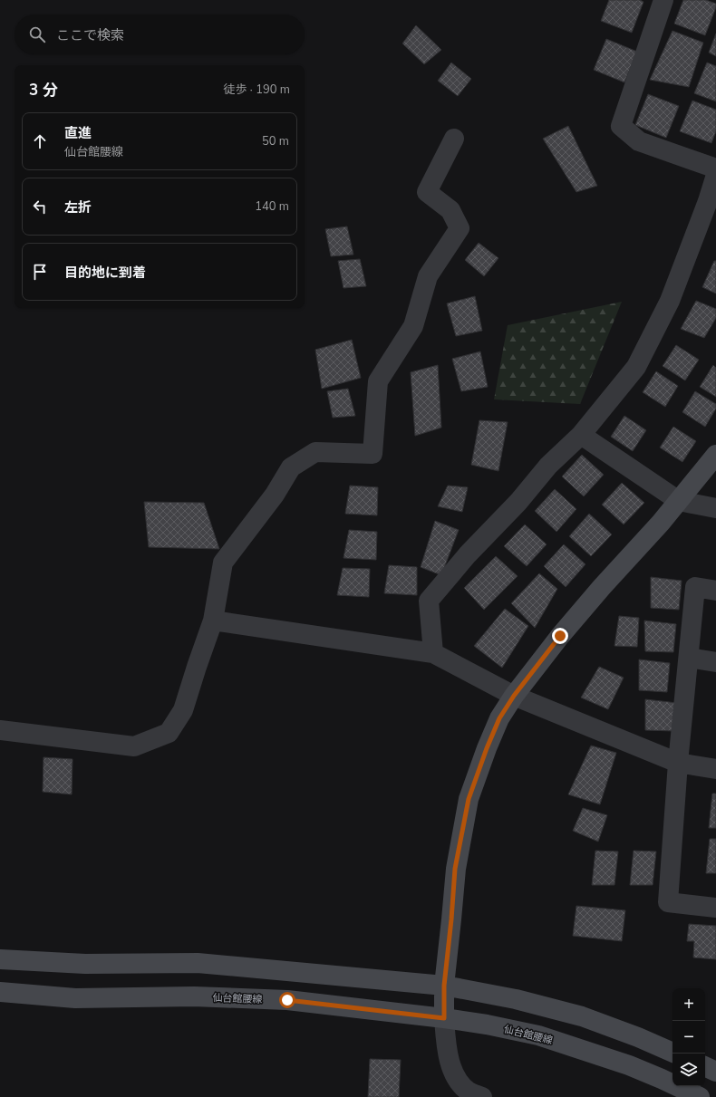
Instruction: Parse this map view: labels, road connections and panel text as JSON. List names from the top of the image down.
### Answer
{
  "streets": {
    "main road": ["仙台館腰線"]
  },
  "page": {
    "search": "ここで検索",
    "heading": ["3 分", "徒歩 · 190 m"],
    "list": [
      ["直進", "仙台館腰線", "50 m"],
      ["左折", "140 m"],
      "目的地に到着"
    ],
    "map_buttons": ["+", "−"]
  }
}
